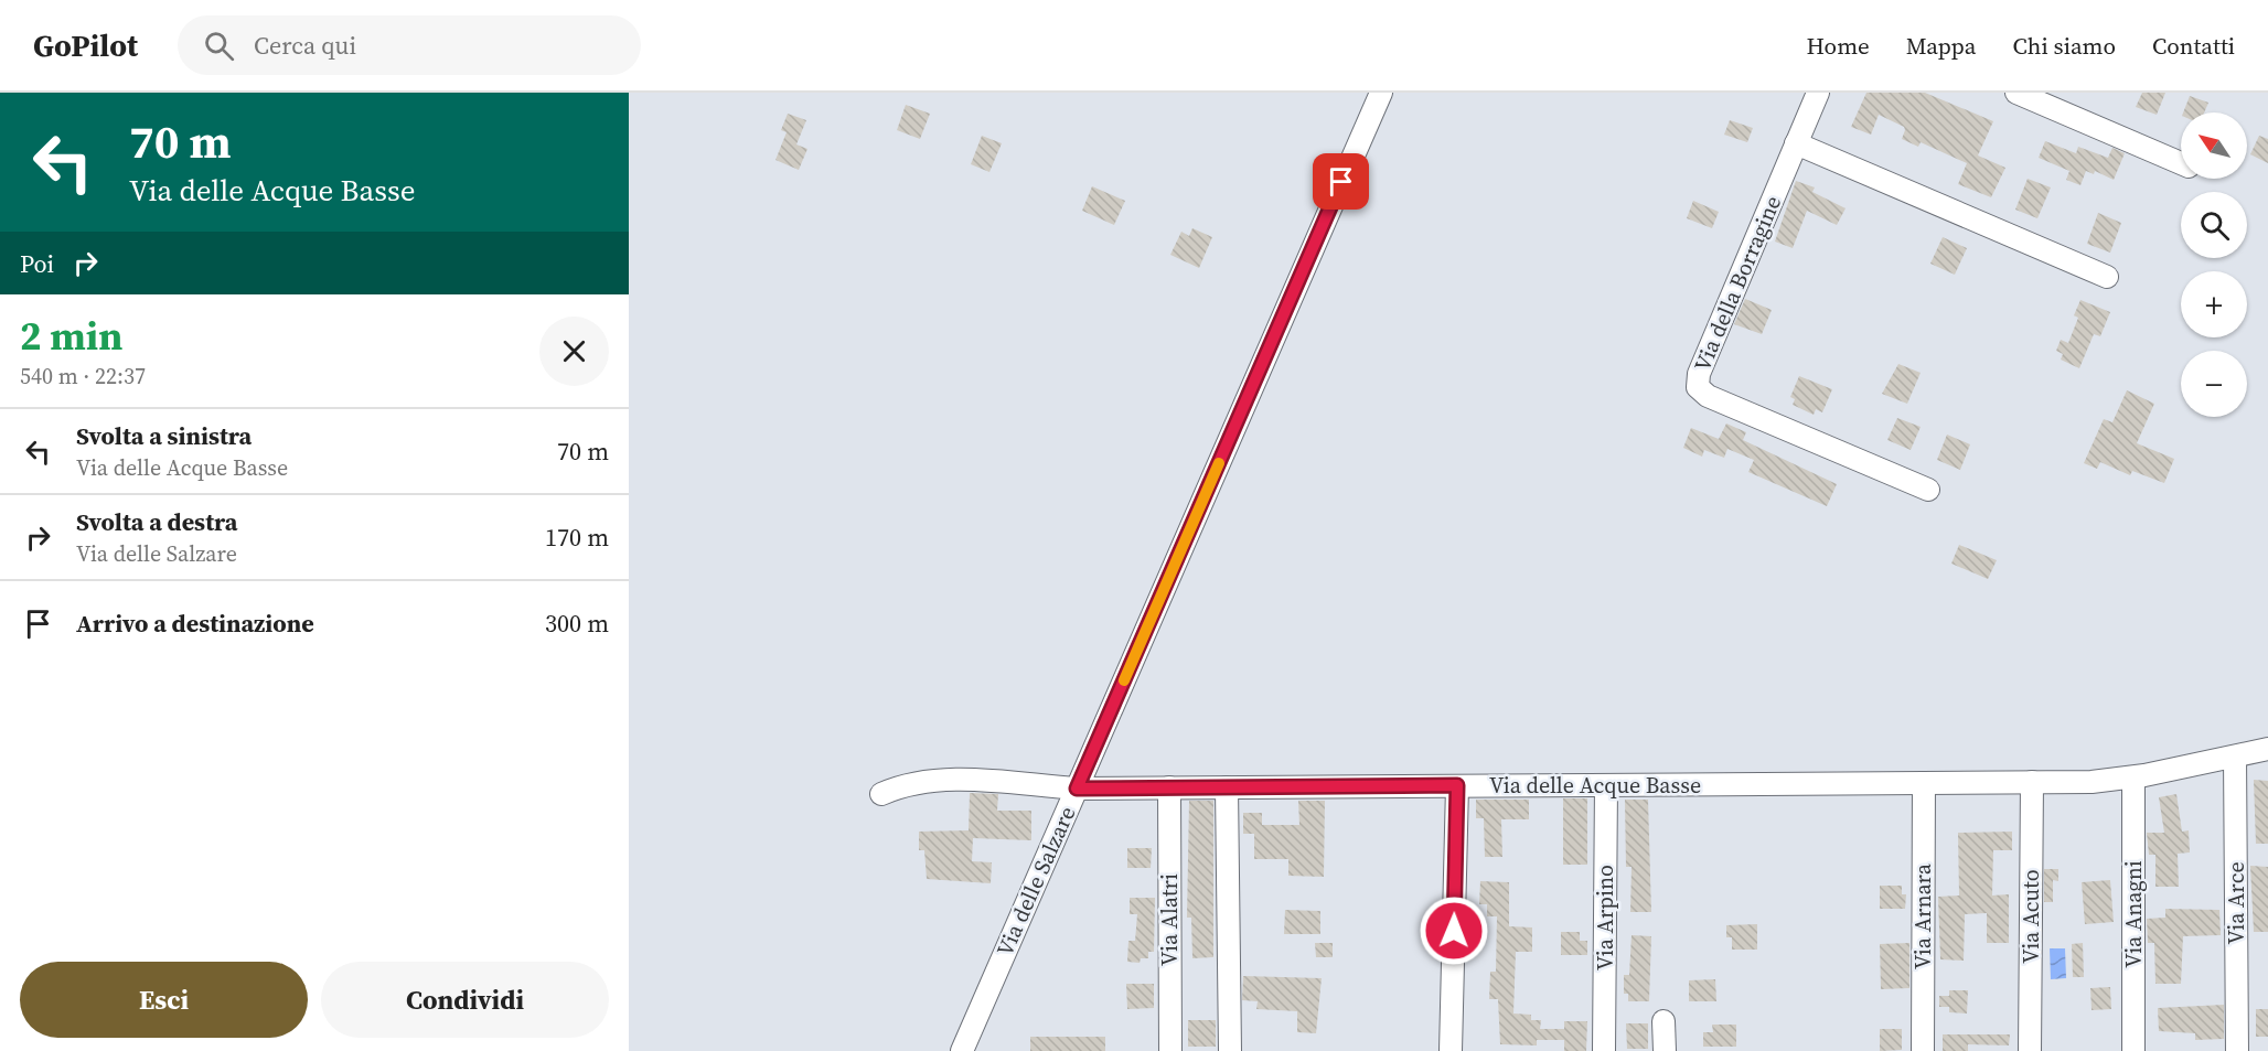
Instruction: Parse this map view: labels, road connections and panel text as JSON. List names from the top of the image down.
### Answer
{
  "streets": {
    "street": [
      "Via della Borragine",
      "Via delle Acque Basse",
      "Via delle Salzare",
      "Via Arce",
      "Via Anagni",
      "Via Arnara",
      "Via Acuto",
      "Via Arpino",
      "Via Alatri"
    ]
  },
  "crossings": [
    ["Via delle Acque Basse", "Via delle Salzare"],
    ["Via delle Acque Basse", "Via Arce"],
    ["Via delle Acque Basse", "Via Anagni"],
    ["Via delle Acque Basse", "Via Arnara"],
    ["Via delle Acque Basse", "Via Acuto"],
    ["Via delle Acque Basse", "Via Arpino"],
    ["Via delle Acque Basse", "Via Alatri"]
  ],
  "north": "top left",
  "page": {
    "header": "GoPilot",
    "search": "Cerca qui",
    "nav": [
      "Home",
      "Mappa",
      "Chi siamo",
      "Contatti"
    ],
    "turn": ["70 m", "Via delle Acque Basse"],
    "map_buttons": ["+", "−"],
    "then": "Poi",
    "heading": ["2 min", "540 m · 22:37"],
    "list": [
      {
        "name": "Svolta a sinistra",
        "note": "Via delle Acque Basse",
        "value": "70 m"
      },
      {
        "name": "Svolta a destra",
        "note": "Via delle Salzare",
        "value": "170 m"
      },
      {
        "name": "Arrivo a destinazione",
        "value": "300 m"
      }
    ],
    "buttons": ["Esci", "Condividi"]
  }
}
